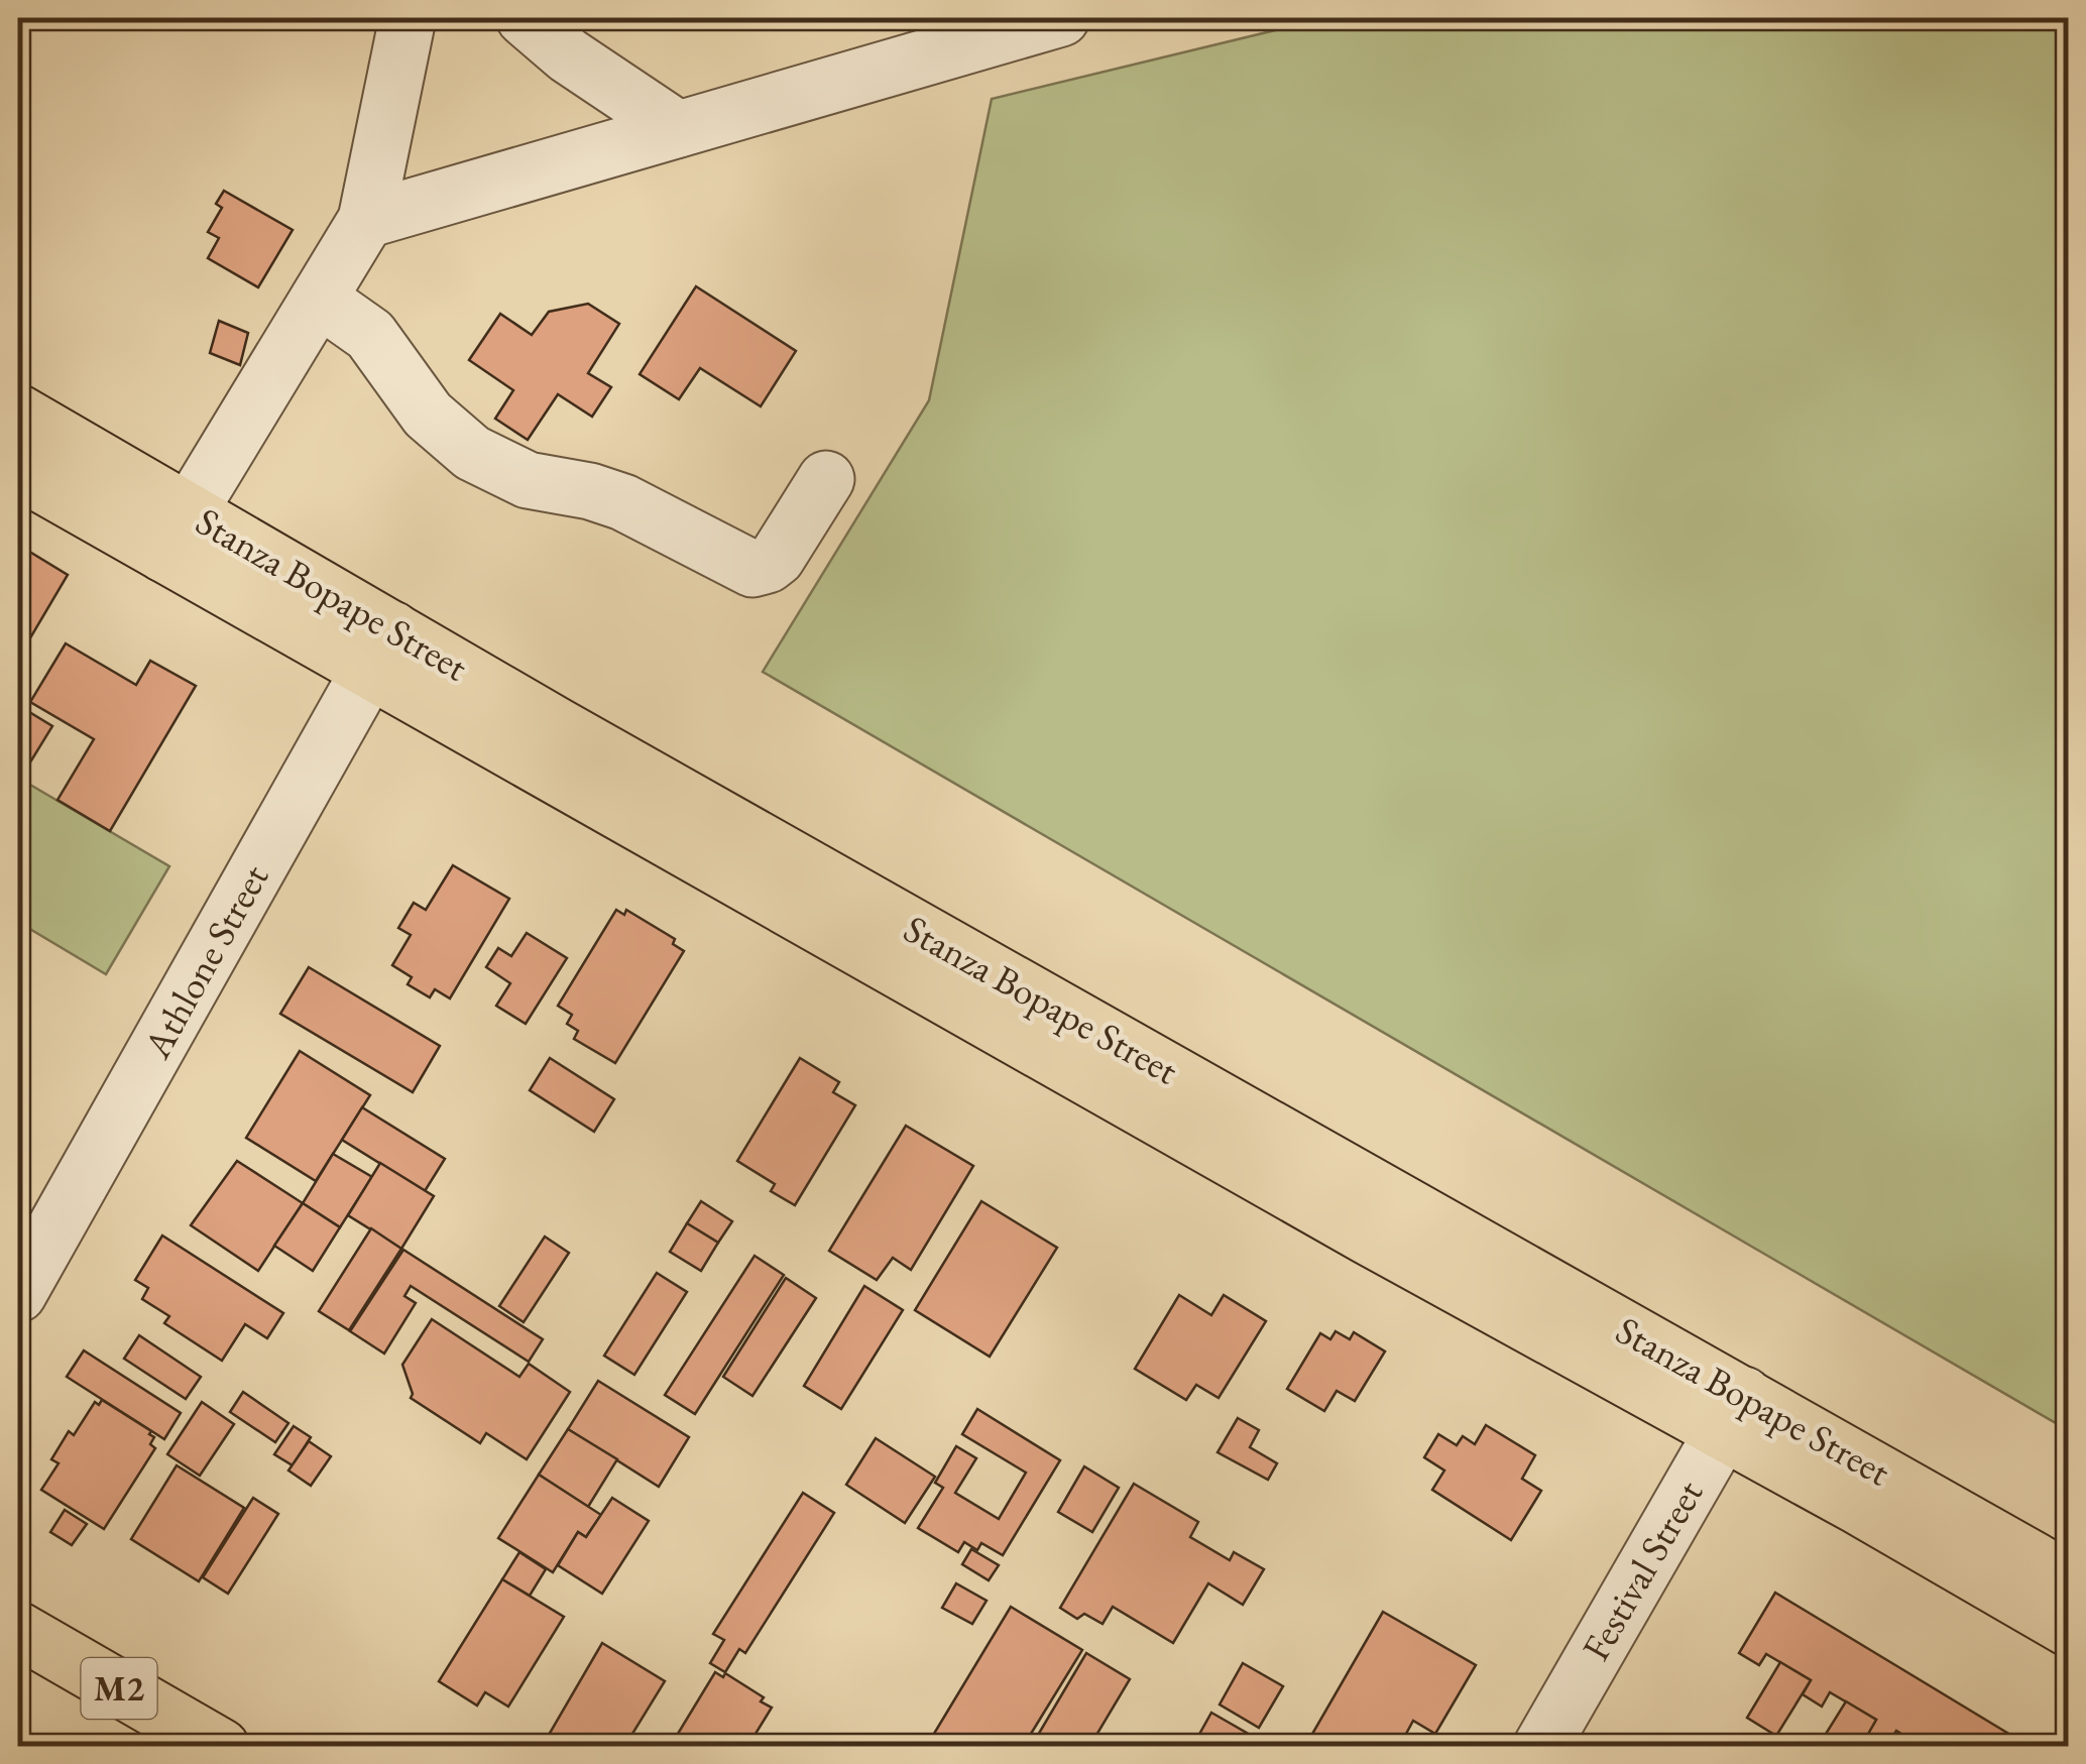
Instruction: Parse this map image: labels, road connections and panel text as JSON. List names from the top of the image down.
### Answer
{
  "streets": {
    "main road": ["Stanza Bopape Street", "M2"],
    "street": ["Athlone Street", "Festival Street"]
  },
  "crossings": [
    ["Stanza Bopape Street", "Athlone Street"],
    ["Stanza Bopape Street", "Festival Street"]
  ]
}
